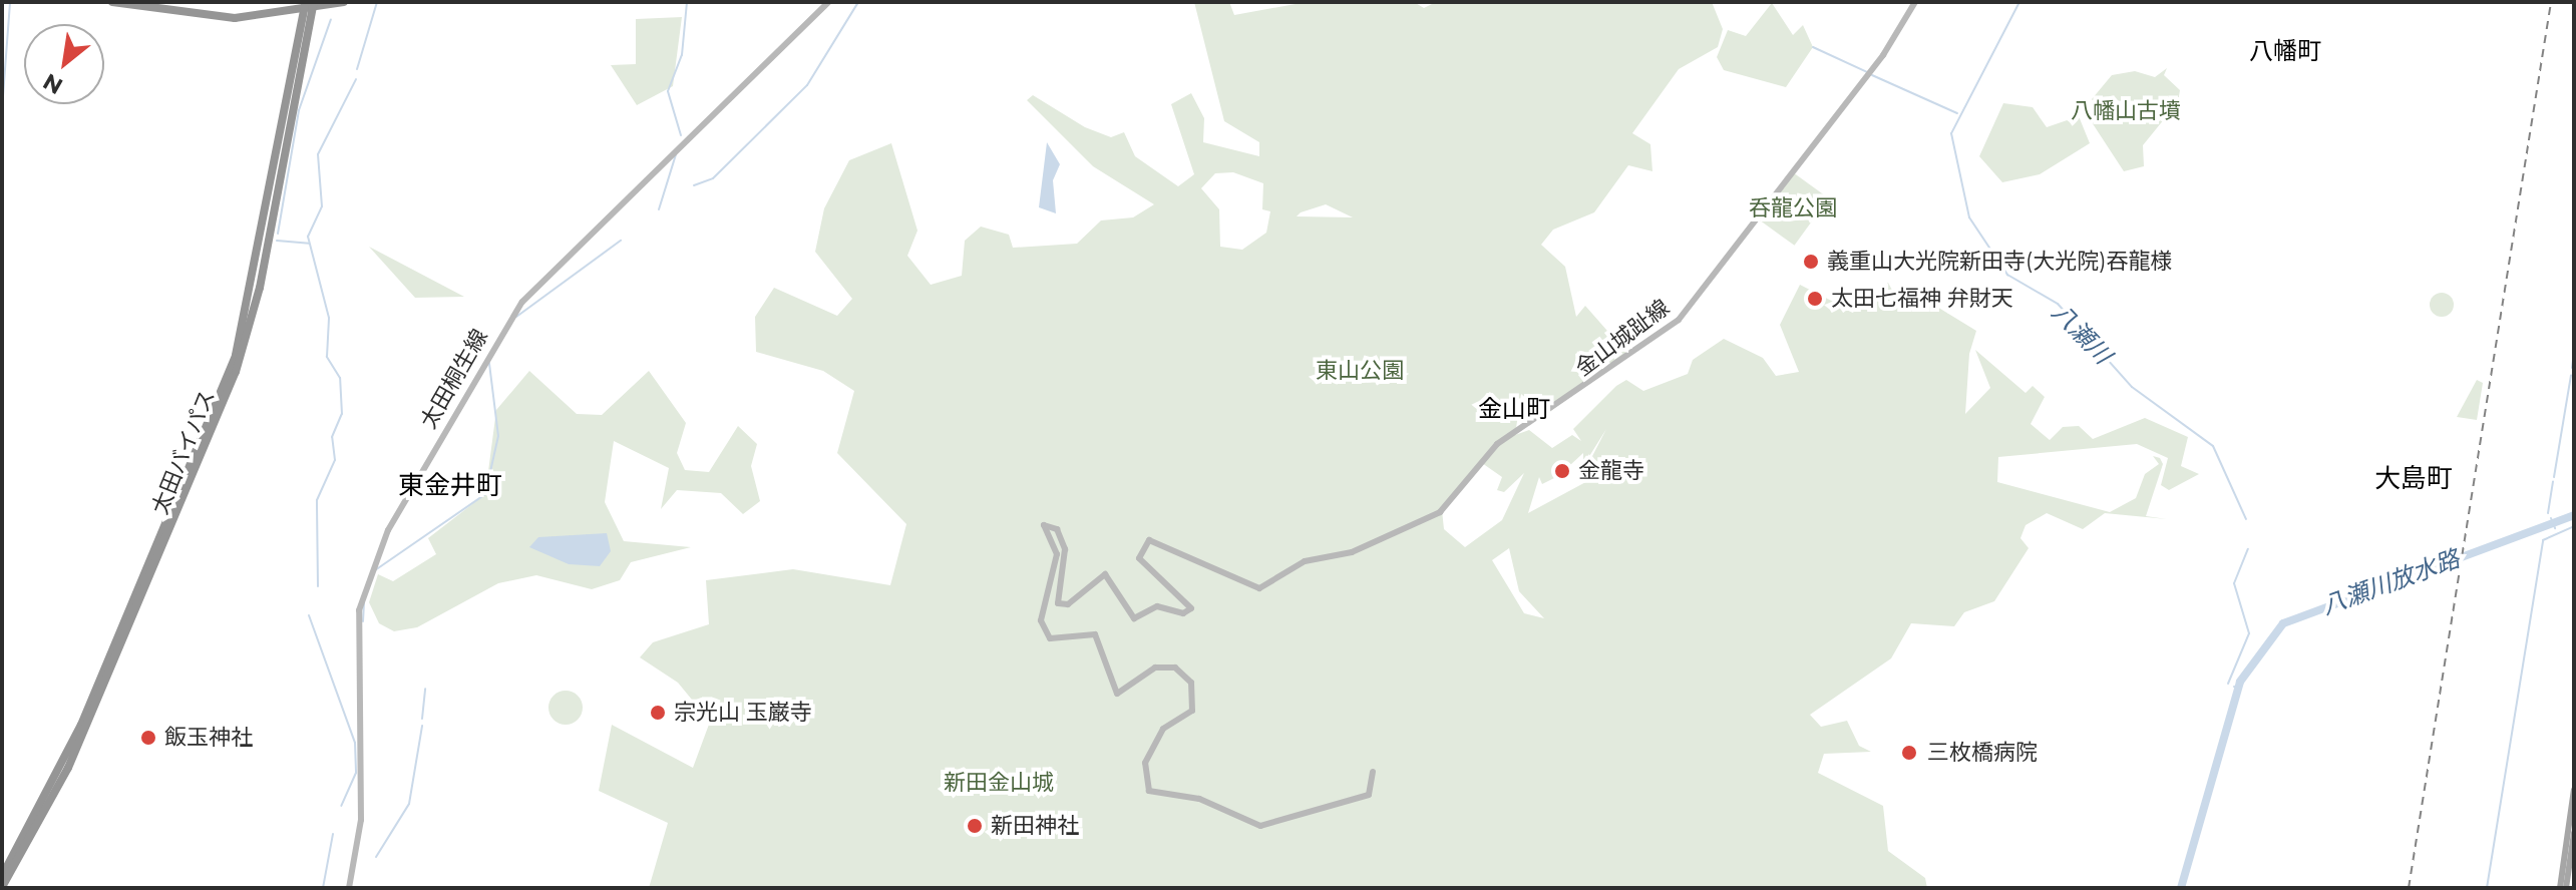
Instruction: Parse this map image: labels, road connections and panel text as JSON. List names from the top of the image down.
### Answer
{
  "streets": {
    "highway": ["太田バイパス"],
    "main road": ["金山城趾線", "太田桐生線"]
  },
  "districts": [
    "八幡町",
    "金山町",
    "大島町",
    "東金井町"
  ],
  "water": ["八瀬川", "八瀬川放水路"],
  "parks": [
    "八幡山古墳",
    "呑龍公園",
    "東山公園",
    "新田金山城"
  ],
  "places": [
    "義重山大光院新田寺(大光院)吞龍様",
    "太田七福神 弁財天",
    "金龍寺",
    "宗光山 玉巌寺",
    "飯玉神社",
    "三枚橋病院",
    "新田神社"
  ],
  "north": "bottom left"
}
